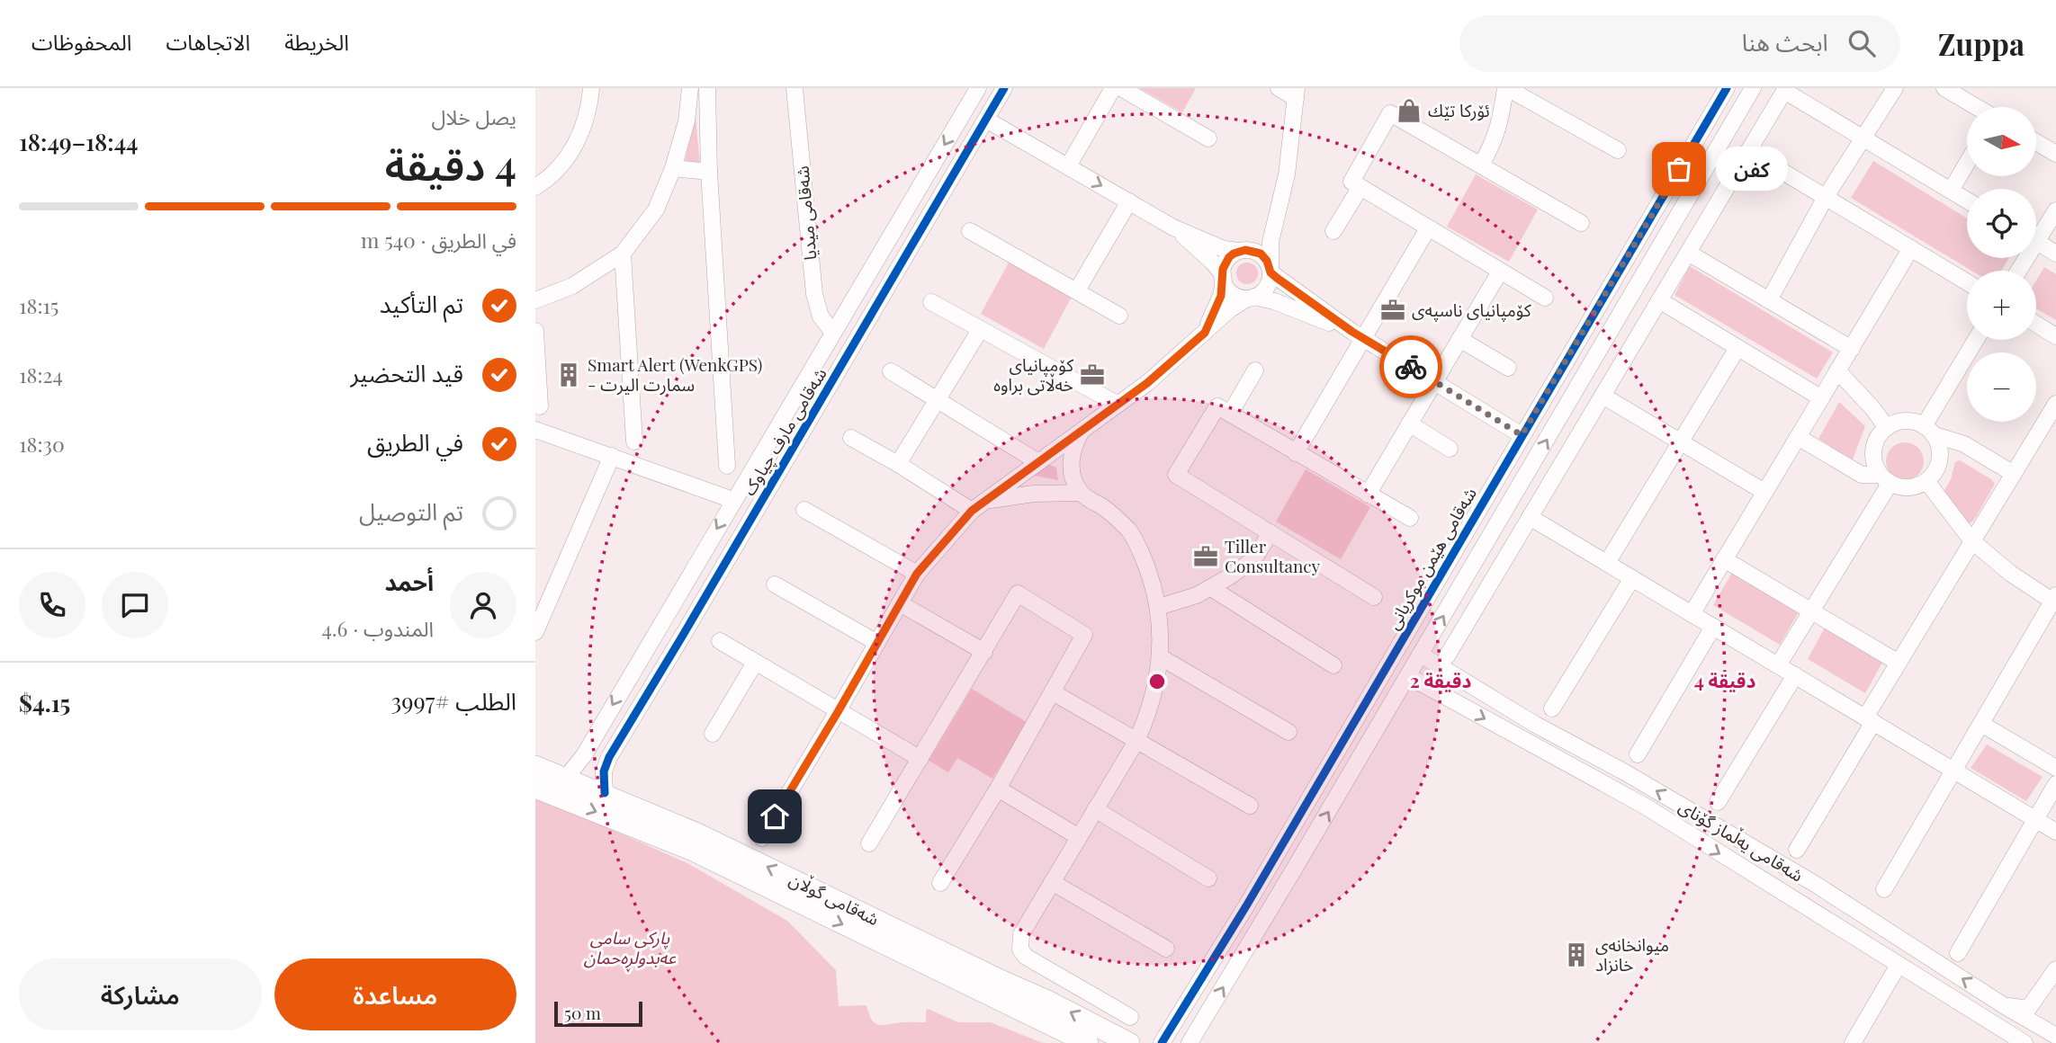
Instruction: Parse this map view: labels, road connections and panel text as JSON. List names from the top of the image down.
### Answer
{
  "streets": {
    "main road": ["شەقامی گوڵان"],
    "street": [
      "شەقامی میدیا",
      "شەقامی مارف چیاوک",
      "شەقامی هێمن موکریانی",
      "شەقامی یەڵماز گۆنای"
    ]
  },
  "crossings": [
    ["شەقامی میدیا", "شەقامی مارف چیاوک"],
    ["شەقامی مارف چیاوک", "شەقامی گوڵان"]
  ],
  "parks": ["پارکی سامی عەبدولڕەحمان"],
  "places": {
    "shop": ["ئۆركا تێك"],
    "other": ["كفن"],
    "office": ["کۆمپانیای ناسپەی", "کۆمپانیای خەڵاتی براوە", "Tiller Consultancy"],
    "building": ["Smart Alert (WenkGPS) - سمارت اليرت", "میوانخانەی خانزاد"]
  },
  "scale_bar": "50 m",
  "north": "right",
  "page": {
    "header": "Zuppa",
    "search": "ابحث هنا",
    "nav": ["الخريطة", "الاتجاهات", "المحفوظات"],
    "heading": ["4 دقيقة", "يصل خلال", "18:44–18:49"],
    "panel": [
      "أحمد",
      "المندوب · 4.6",
      "الطلب #3997",
      "$4.15"
    ],
    "map_buttons": ["+", "−"],
    "bubble": "كفن",
    "bar": "في الطريق · 540 m",
    "list": [
      ["تم التأكيد", "18:15"],
      ["قيد التحضير", "18:24"],
      ["في الطريق", "18:30"],
      "تم التوصيل"
    ],
    "buttons": ["مساعدة", "مشاركة"],
    "scale": "50 m"
  },
  "rings": ["2 دقيقة", "4 دقيقة"]
}
